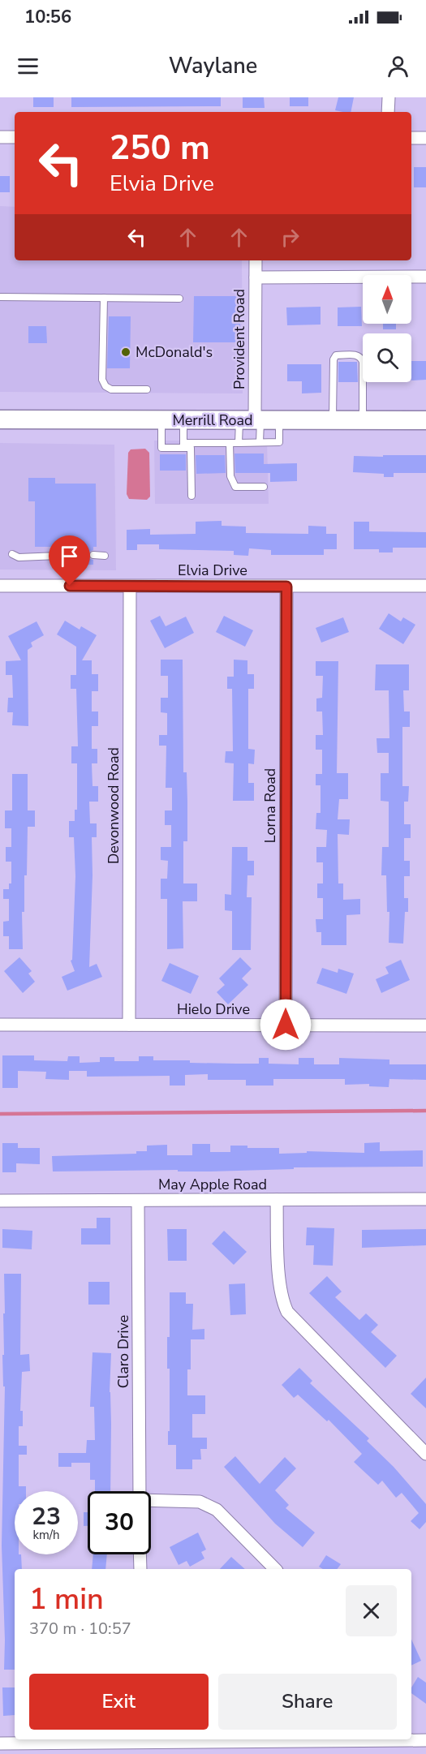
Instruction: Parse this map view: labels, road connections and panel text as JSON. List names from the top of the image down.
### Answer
{
  "streets": {
    "main road": ["Merrill Road"],
    "street": [
      "Provident Road",
      "Elvia Drive",
      "Devonwood Road",
      "Lorna Road",
      "Hielo Drive",
      "May Apple Road",
      "Claro Drive"
    ]
  },
  "crossings": [
    ["Provident Road", "Merrill Road"],
    ["Elvia Drive", "Devonwood Road"],
    ["Elvia Drive", "Lorna Road"],
    ["Devonwood Road", "Hielo Drive"],
    ["Lorna Road", "Hielo Drive"],
    ["May Apple Road", "Claro Drive"]
  ],
  "places": ["McDonald's"],
  "north": "top",
  "page": {
    "status": "10:56",
    "header": "Waylane",
    "turn": ["250 m", "Elvia Drive"],
    "speed": "23 km/h",
    "limit": "30",
    "heading": ["1 min", "370 m · 10:57"],
    "buttons": ["Exit", "Share"]
  }
}
